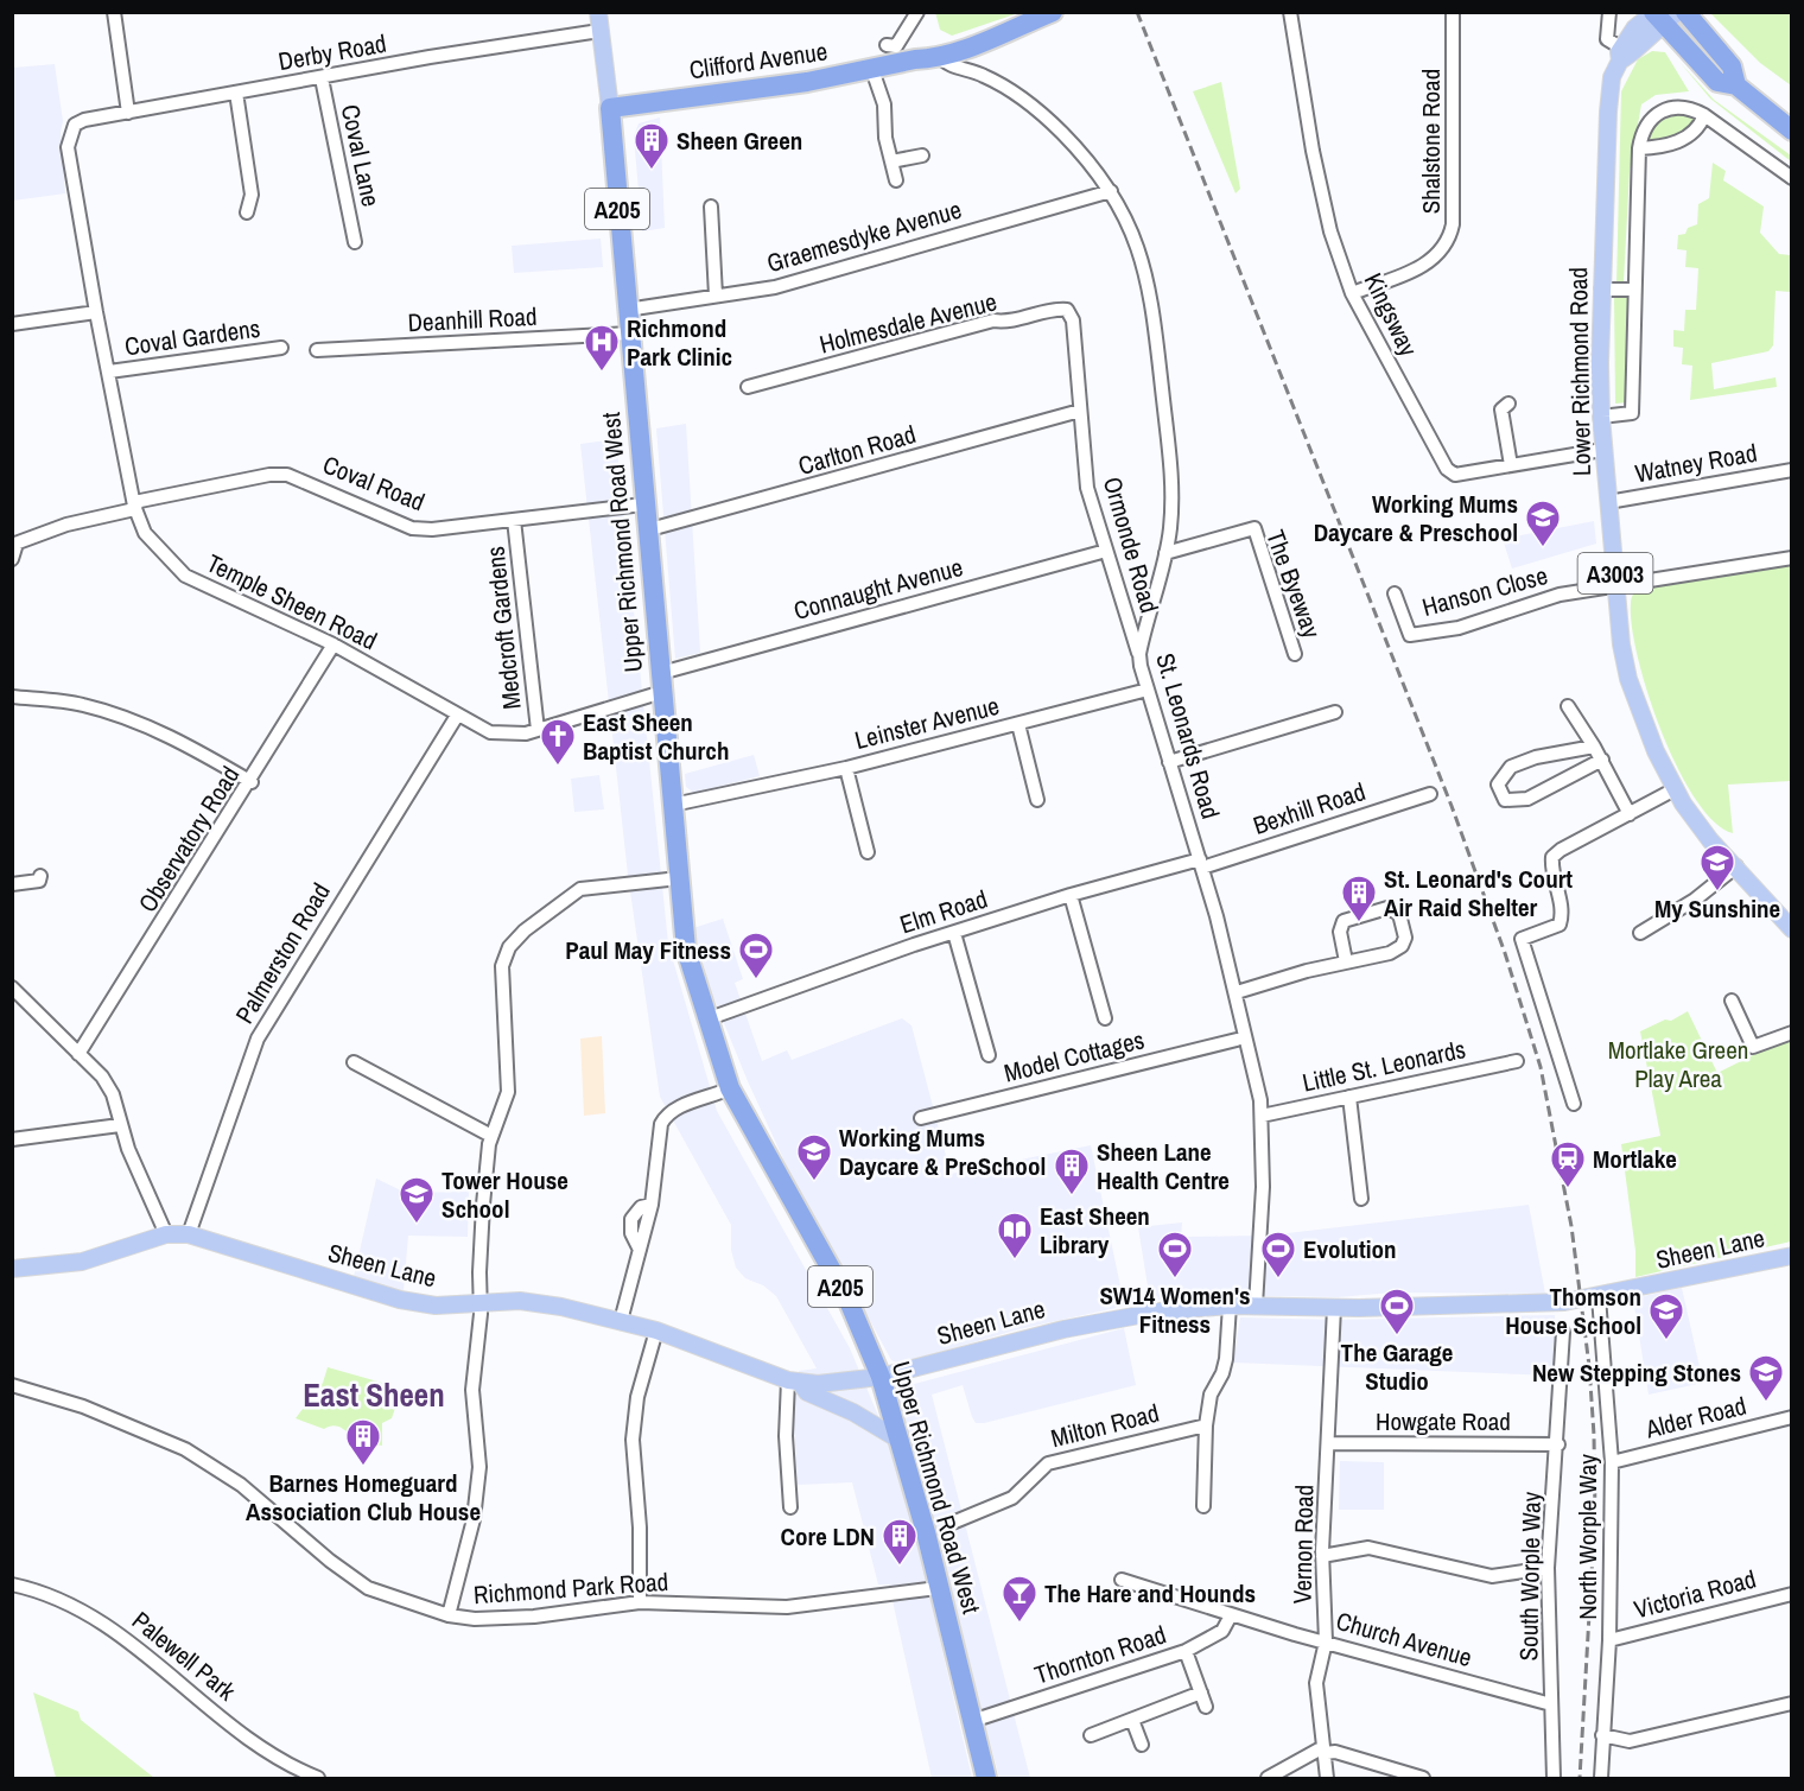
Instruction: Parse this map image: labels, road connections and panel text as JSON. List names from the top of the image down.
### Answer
{
  "streets": {
    "highway": ["Clifford Avenue", "A205", "Upper Richmond Road West"],
    "main road": ["Lower Richmond Road", "A3003", "Sheen Lane"],
    "street": [
      "Derby Road",
      "Shalstone Road",
      "Coval Lane",
      "Graemesdyke Avenue",
      "Kingsway",
      "Deanhill Road",
      "Holmesdale Avenue",
      "Coval Gardens",
      "Carlton Road",
      "Watney Road",
      "Coval Road",
      "Ormonde Road",
      "The Byeway",
      "Connaught Avenue",
      "Hanson Close",
      "Temple Sheen Road",
      "Medcroft Gardens",
      "Leinster Avenue",
      "St. Leonards Road",
      "Bexhill Road",
      "Observatory Road",
      "Elm Road",
      "Palmerston Road",
      "Model Cottages",
      "Little St. Leonards",
      "Alder Road",
      "Howgate Road",
      "Milton Road",
      "North Worple Way",
      "Vernon Road",
      "South Worple Way",
      "Richmond Park Road",
      "Victoria Road",
      "Church Avenue",
      "Thornton Road",
      "Palewell Park"
    ]
  },
  "crossings": [
    ["Derby Road", "Coval Lane"],
    ["Derby Road", "Upper Richmond Road West"],
    ["Derby Road", "Temple Sheen Road"],
    ["Clifford Avenue", "Upper Richmond Road West"],
    ["Clifford Avenue", "St. Leonards Road"],
    ["Shalstone Road", "Kingsway"],
    ["Graemesdyke Avenue", "Upper Richmond Road West"],
    ["Graemesdyke Avenue", "St. Leonards Road"],
    ["Kingsway", "Lower Richmond Road"],
    ["Deanhill Road", "Upper Richmond Road West"],
    ["Holmesdale Avenue", "Ormonde Road"],
    ["Coval Gardens", "Temple Sheen Road"],
    ["Lower Richmond Road", "Watney Road"],
    ["Lower Richmond Road", "Hanson Close"],
    ["Carlton Road", "Upper Richmond Road West"],
    ["Carlton Road", "Ormonde Road"],
    ["Coval Road", "Upper Richmond Road West"],
    ["Coval Road", "Temple Sheen Road"],
    ["Coval Road", "Medcroft Gardens"],
    ["Upper Richmond Road West", "Connaught Avenue"],
    ["Upper Richmond Road West", "Temple Sheen Road"],
    ["Upper Richmond Road West", "Leinster Avenue"],
    ["Upper Richmond Road West", "Elm Road"],
    ["Upper Richmond Road West", "Sheen Lane"],
    ["Upper Richmond Road West", "Richmond Park Road"],
    ["Upper Richmond Road West", "Thornton Road"],
    ["Ormonde Road", "Connaught Avenue"],
    ["Ormonde Road", "St. Leonards Road"],
    ["The Byeway", "St. Leonards Road"],
    ["Connaught Avenue", "Temple Sheen Road"],
    ["Temple Sheen Road", "Medcroft Gardens"],
    ["Temple Sheen Road", "Observatory Road"],
    ["Temple Sheen Road", "Palmerston Road"],
    ["Leinster Avenue", "St. Leonards Road"],
    ["St. Leonards Road", "Bexhill Road"],
    ["St. Leonards Road", "Elm Road"],
    ["St. Leonards Road", "Little St. Leonards"],
    ["St. Leonards Road", "Sheen Lane"],
    ["Bexhill Road", "Elm Road"],
    ["Palmerston Road", "Sheen Lane"],
    ["Sheen Lane", "North Worple Way"],
    ["Sheen Lane", "Vernon Road"],
    ["Alder Road", "North Worple Way"],
    ["Howgate Road", "Vernon Road"],
    ["Howgate Road", "South Worple Way"],
    ["North Worple Way", "Victoria Road"],
    ["Vernon Road", "Church Avenue"],
    ["South Worple Way", "Church Avenue"],
    ["Church Avenue", "Thornton Road"]
  ],
  "districts": ["East Sheen"],
  "parks": ["Mortlake Green Play Area"],
  "places": {
    "building": [
      "Sheen Green",
      "St. Leonard's Court Air Raid Shelter",
      "Sheen Lane Health Centre",
      "Barnes Homeguard Association Club House",
      "Core LDN"
    ],
    "hospital": ["Richmond Park Clinic"],
    "school or university": [
      "Working Mums Daycare & Preschool",
      "My Sunshine",
      "Working Mums Daycare & PreSchool",
      "Tower House School",
      "Thomson House School",
      "New Stepping Stones"
    ],
    "church": ["East Sheen Baptist Church"],
    "sports": [
      "Paul May Fitness",
      "SW14 Women's Fitness",
      "Evolution",
      "The Garage Studio"
    ],
    "station": ["Mortlake"],
    "library": ["East Sheen Library"],
    "bar": ["The Hare and Hounds"]
  }
}
